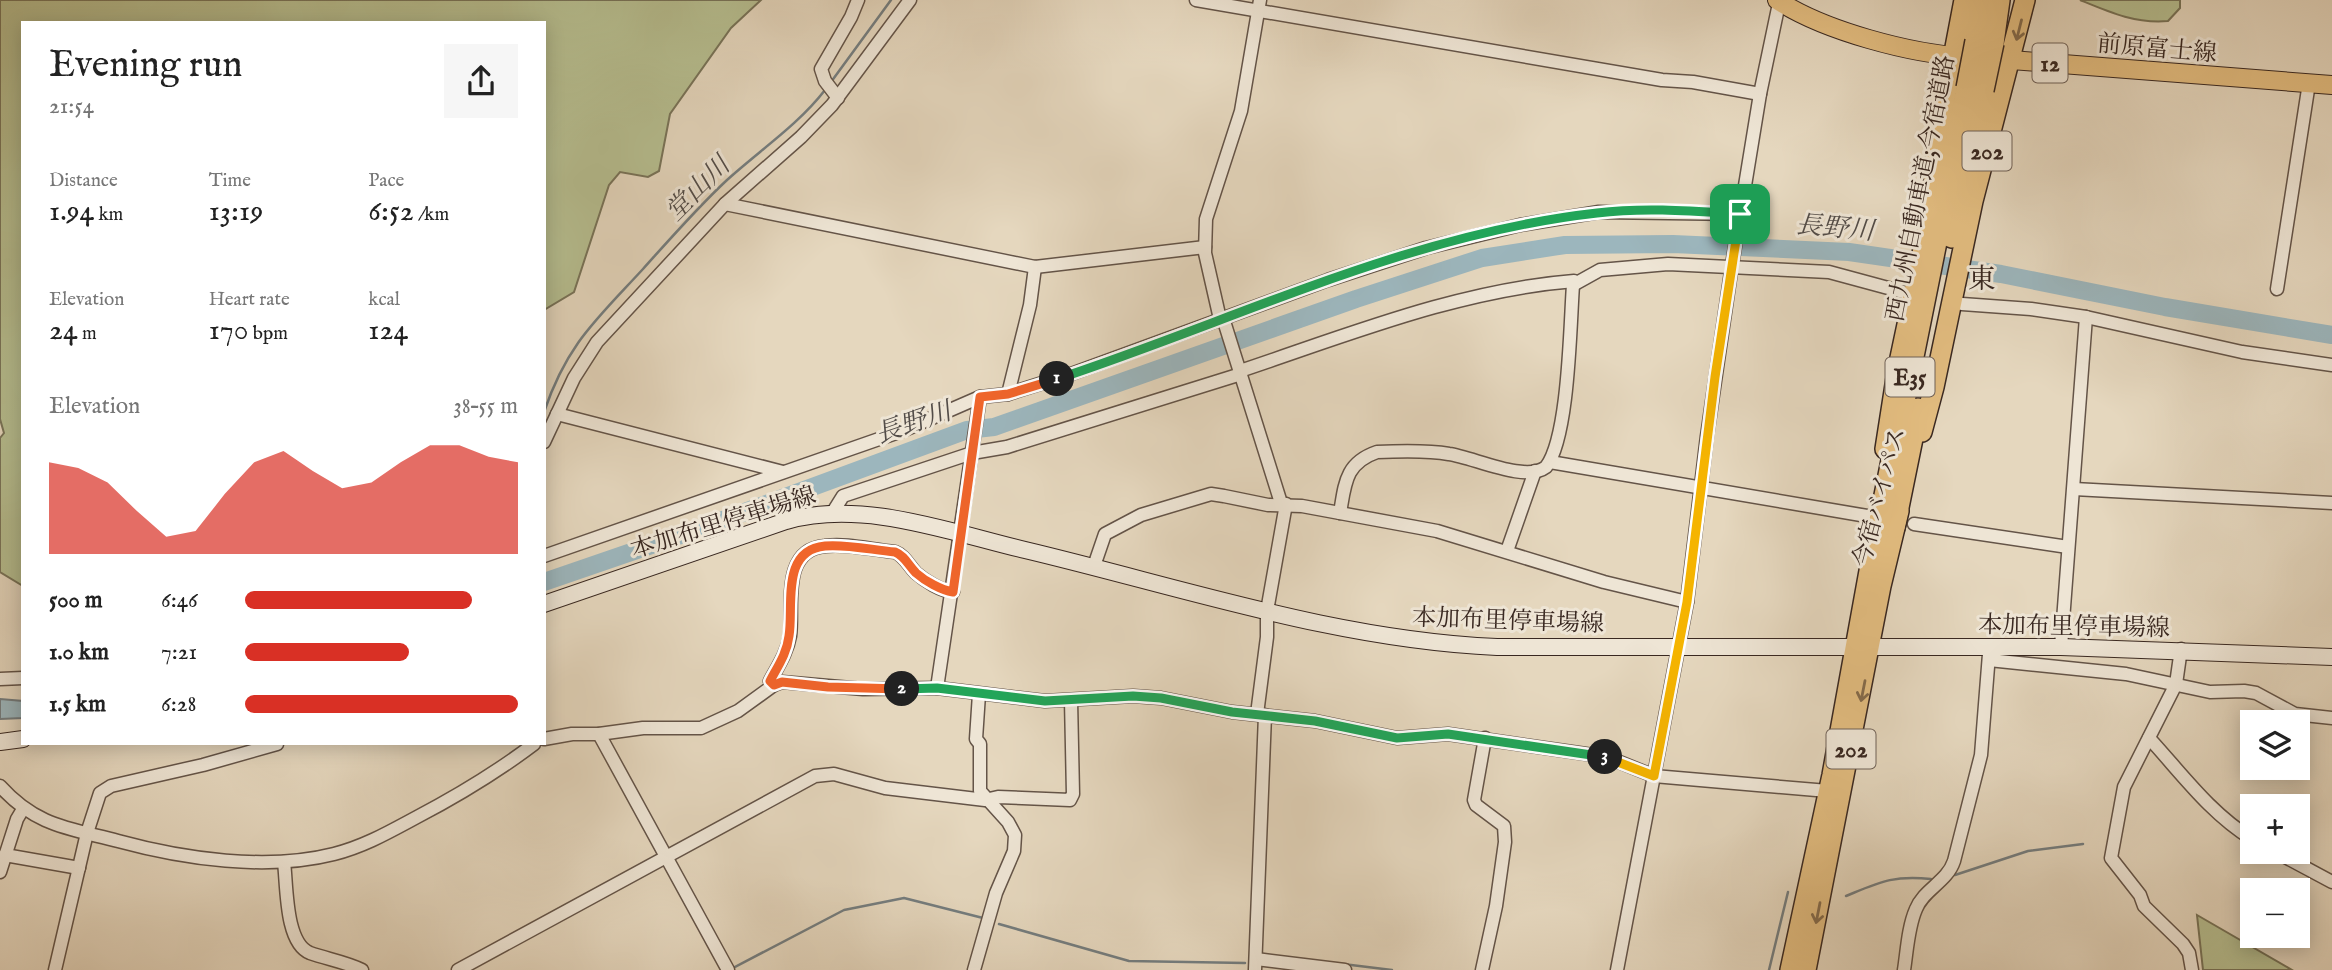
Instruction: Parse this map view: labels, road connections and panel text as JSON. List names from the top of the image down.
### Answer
{
  "streets": {
    "highway": [
      "202",
      "西九州自動車道;今宿道路",
      "E35",
      "今宿バイパス"
    ],
    "main road": ["前原富士線", "12", "本加布里停車場線"]
  },
  "crossings": [
    ["前原富士線", "202"],
    ["202", "西九州自動車道;今宿道路"],
    ["西九州自動車道;今宿道路", "今宿バイパス"],
    ["今宿バイパス", "本加布里停車場線"]
  ],
  "districts": ["東"],
  "water": ["堂山川", "長野川"],
  "page": {
    "heading": ["Evening run", "21:54"],
    "stats": [
      ["Distance", "1.94 km"],
      ["Time", "13:19"],
      ["Pace", "6:52 /km"],
      ["Elevation", "24 m"],
      ["Heart rate", "170 bpm"],
      ["kcal", "124"]
    ],
    "pins": ["1", "2", "3"],
    "chart": ["Elevation", "38–55 m"],
    "list": [
      {
        "name": "500 m",
        "note": "6:46"
      },
      {
        "name": "1.0 km",
        "note": "7:21"
      },
      {
        "name": "1.5 km",
        "note": "6:28"
      }
    ],
    "map_buttons": ["+", "−"]
  }
}
